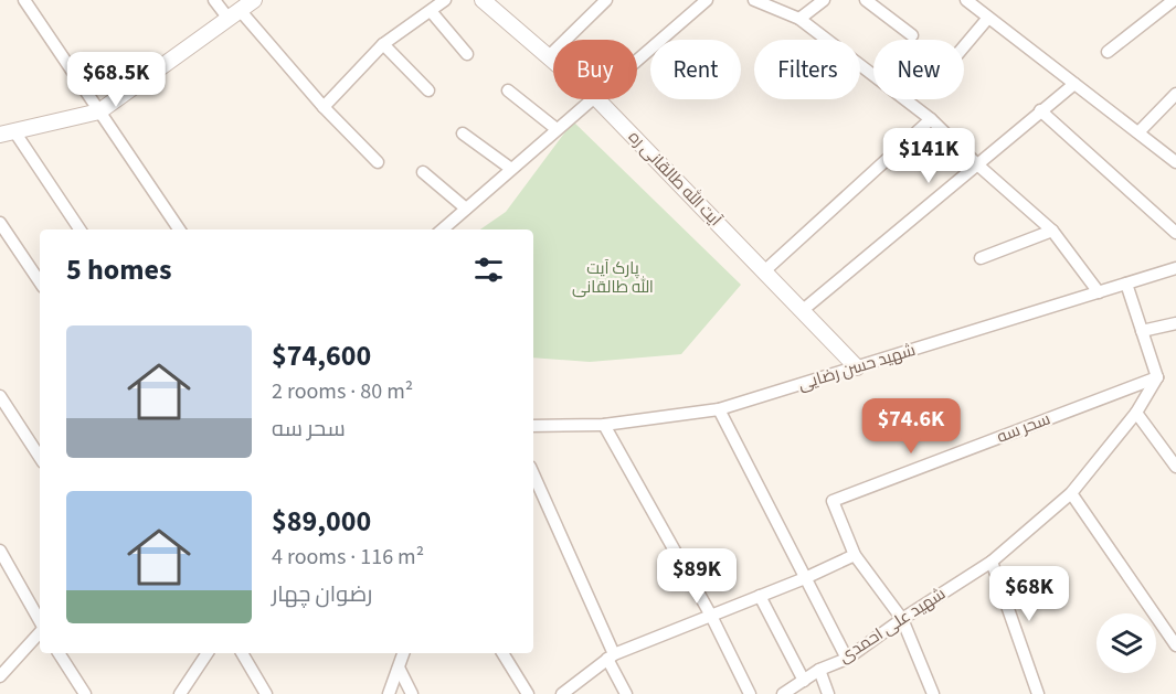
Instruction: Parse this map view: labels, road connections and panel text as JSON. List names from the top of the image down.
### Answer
{
  "streets": {
    "street": [
      "آیت الله طالقانی ره",
      "شهید حسن رضایی",
      "سحر سه",
      "شهید علی احمدی"
    ]
  },
  "crossings": [
    ["آیت الله طالقانی ره", "شهید حسن رضایی"],
    ["سحر سه", "شهید علی احمدی"]
  ],
  "parks": ["پارک آیت الله طالقانی"],
  "page": {
    "chip": [
      "Buy",
      "Rent",
      "Filters",
      "New"
    ],
    "price": [
      "$68.5K",
      "$141K",
      "$74.6K",
      "$89K",
      "$68K"
    ],
    "heading": "5 homes",
    "list": [
      {
        "name": "$74,600",
        "note": "2 rooms · 80 m² · سحر سه"
      },
      {
        "name": "$89,000",
        "note": "4 rooms · 116 m² · رضوان چهار"
      }
    ]
  }
}
